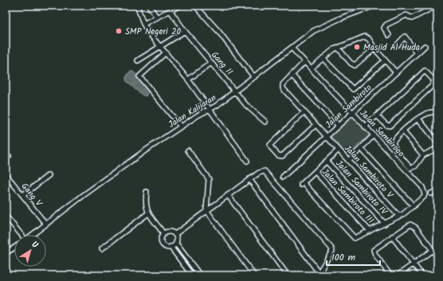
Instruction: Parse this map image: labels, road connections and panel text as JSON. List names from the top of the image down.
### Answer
{
  "streets": {
    "street": [
      "Gang II",
      "Jalan Sambiroto",
      "Jalan Kalijaran",
      "Jalan Sambirogo",
      "Jalan Sambiroto V",
      "Jalan Sambiroto IV",
      "Gang V",
      "Jalan Sambiroto III"
    ]
  },
  "crossings": [
    ["Gang II", "Jalan Kalijaran"],
    ["Jalan Sambiroto", "Jalan Sambirogo"],
    ["Jalan Sambiroto", "Jalan Sambiroto V"],
    ["Jalan Kalijaran", "Jalan Sambirogo"],
    ["Jalan Kalijaran", "Gang V"]
  ],
  "places": ["SMP Negeri 20", "Masjid Al Huda"],
  "scale_bar": "100 m",
  "north": "top right"
}
